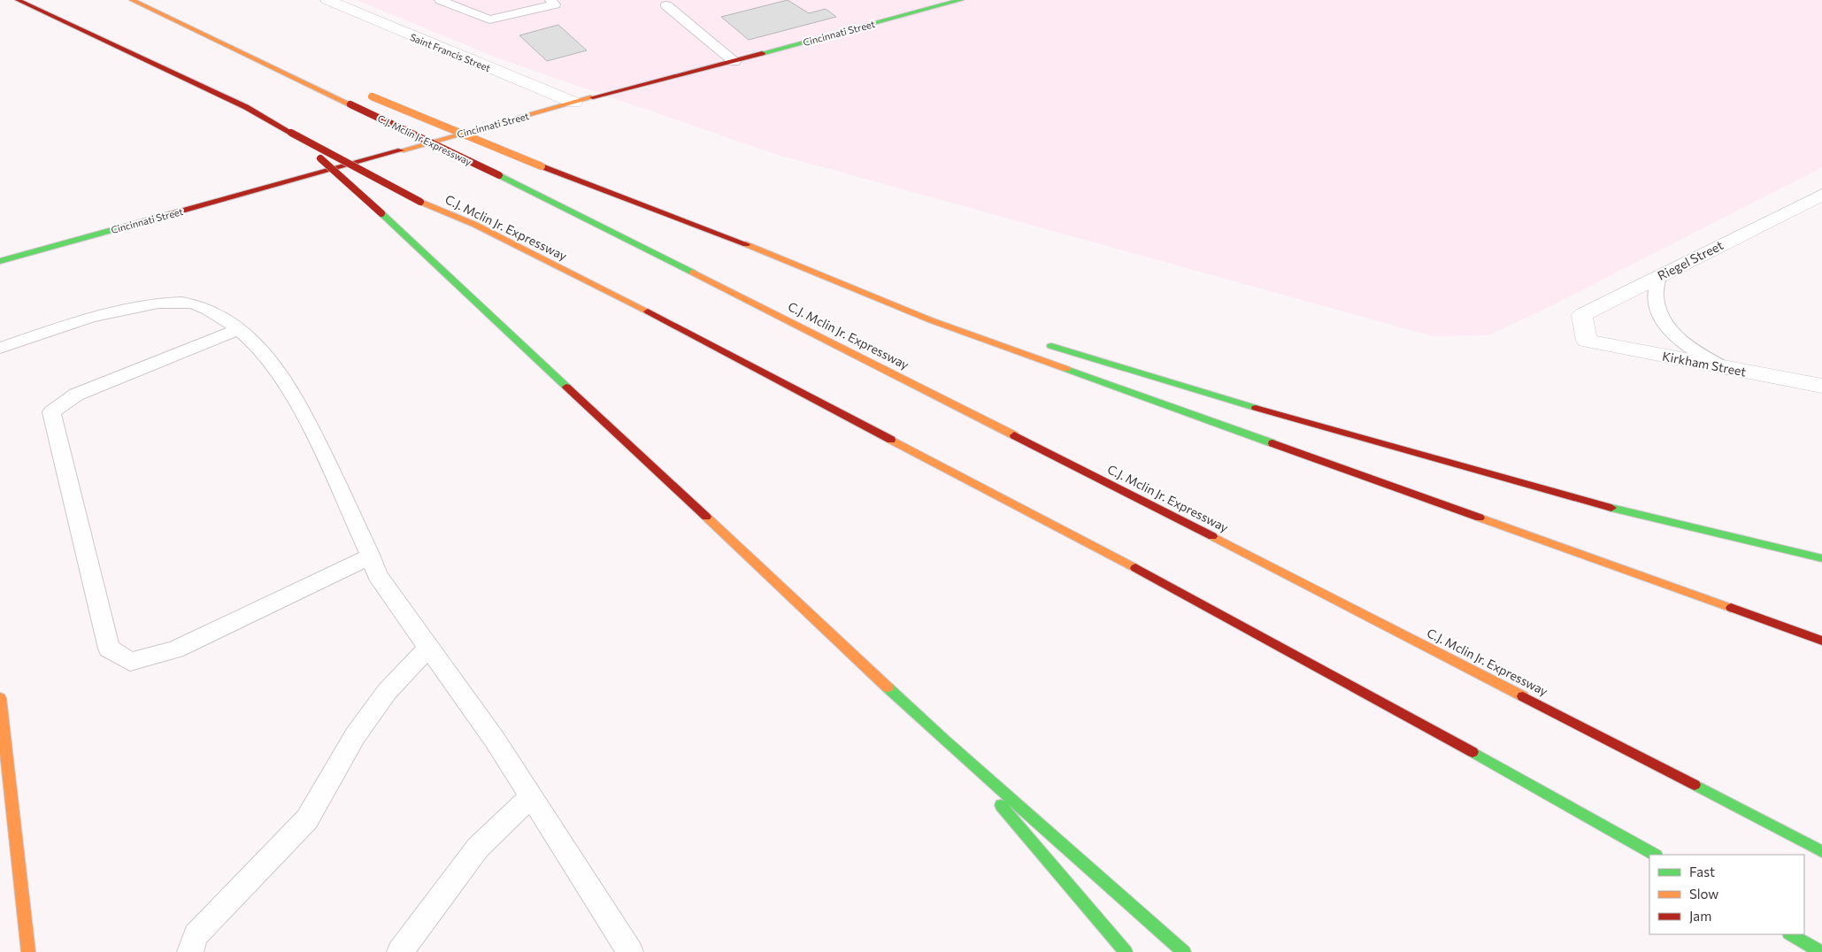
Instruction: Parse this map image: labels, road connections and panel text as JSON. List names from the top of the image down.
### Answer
{
  "streets": {
    "main road": ["Cincinnati Street", "C.J. Mclin Jr Expressway", "C.J. Mclin Jr. Expressway"],
    "street": ["Saint Francis Street", "Riegel Street", "Kirkham Street"]
  },
  "crossings": [
    ["Cincinnati Street", "Saint Francis Street"],
    ["C.J. Mclin Jr Expressway", "C.J. Mclin Jr. Expressway"],
    ["Riegel Street", "Kirkham Street"]
  ],
  "legend": ["Fast", "Slow", "Jam"]
}
